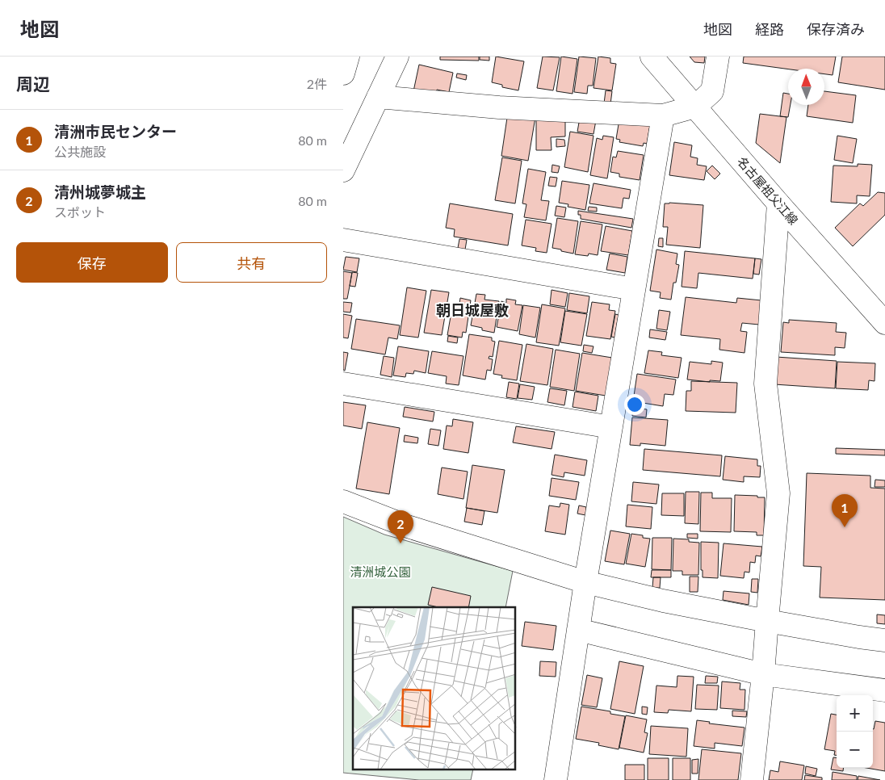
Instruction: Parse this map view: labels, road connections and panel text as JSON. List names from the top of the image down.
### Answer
{
  "streets": {
    "street": ["名古屋祖父江線"]
  },
  "districts": ["朝日城屋敷"],
  "parks": ["清洲城公園"],
  "north": "top",
  "page": {
    "header": "地図",
    "nav": ["地図", "経路", "保存済み"],
    "heading": ["周辺", "2件"],
    "list": [
      {
        "mark": "1",
        "name": "清洲市民センター",
        "note": "公共施設",
        "value": "80 m"
      },
      {
        "mark": "2",
        "name": "清州城夢城主",
        "note": "スポット",
        "value": "80 m"
      }
    ],
    "buttons": ["保存", "共有"],
    "pins": ["1", "2"],
    "map_buttons": ["+", "−"]
  }
}
